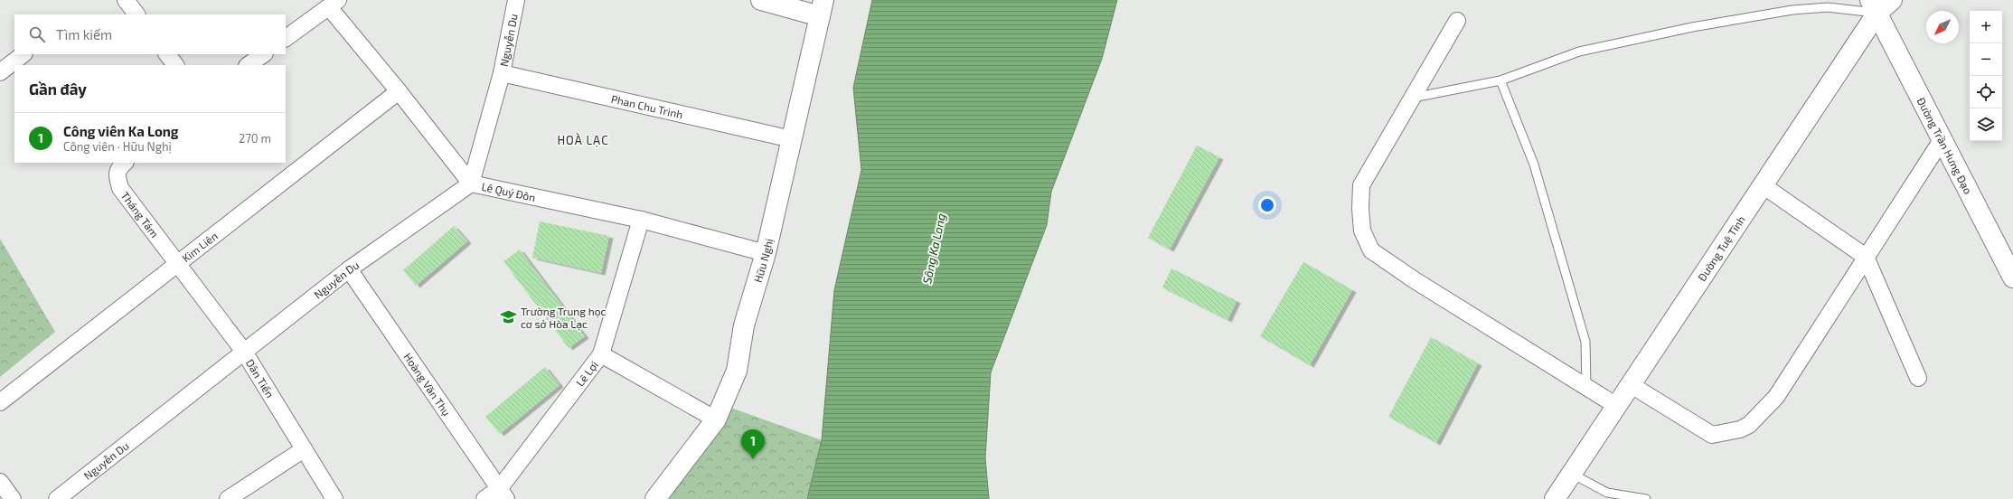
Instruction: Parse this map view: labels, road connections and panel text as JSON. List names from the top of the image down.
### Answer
{
  "streets": {
    "street": [
      "Nguyễn Du",
      "Phan Chu Trinh",
      "Đường Trần Hưng Đạo",
      "Lê Quý Đôn",
      "Tháng Tám",
      "Kim Liên",
      "Đường Tuệ Tĩnh",
      "Hữu Nghị",
      "Lê Lợi",
      "Dân Tiến",
      "Hoàng Văn Thụ"
    ]
  },
  "crossings": [
    ["Nguyễn Du", "Phan Chu Trinh"],
    ["Nguyễn Du", "Lê Quý Đôn"],
    ["Nguyễn Du", "Dân Tiến"],
    ["Nguyễn Du", "Hoàng Văn Thụ"],
    ["Phan Chu Trinh", "Hữu Nghị"],
    ["Đường Trần Hưng Đạo", "Đường Tuệ Tĩnh"],
    ["Lê Quý Đôn", "Kim Liên"],
    ["Lê Quý Đôn", "Hữu Nghị"],
    ["Lê Quý Đôn", "Lê Lợi"],
    ["Tháng Tám", "Kim Liên"],
    ["Tháng Tám", "Dân Tiến"],
    ["Kim Liên", "Dân Tiến"],
    ["Lê Lợi", "Hoàng Văn Thụ"]
  ],
  "districts": ["HOÀ LẠC"],
  "water": ["Sông Ka Long"],
  "places": {
    "school or university": ["Trường Trung học cơ sở Hòa Lạc"]
  },
  "north": "bottom left",
  "page": {
    "map_buttons": ["+", "−"],
    "search": "Tìm kiếm",
    "heading": "Gần đây",
    "list": [
      {
        "mark": "1",
        "name": "Công viên Ka Long",
        "note": "Công viên · Hữu Nghị",
        "value": "270 m"
      }
    ],
    "pins": "1"
  }
}
